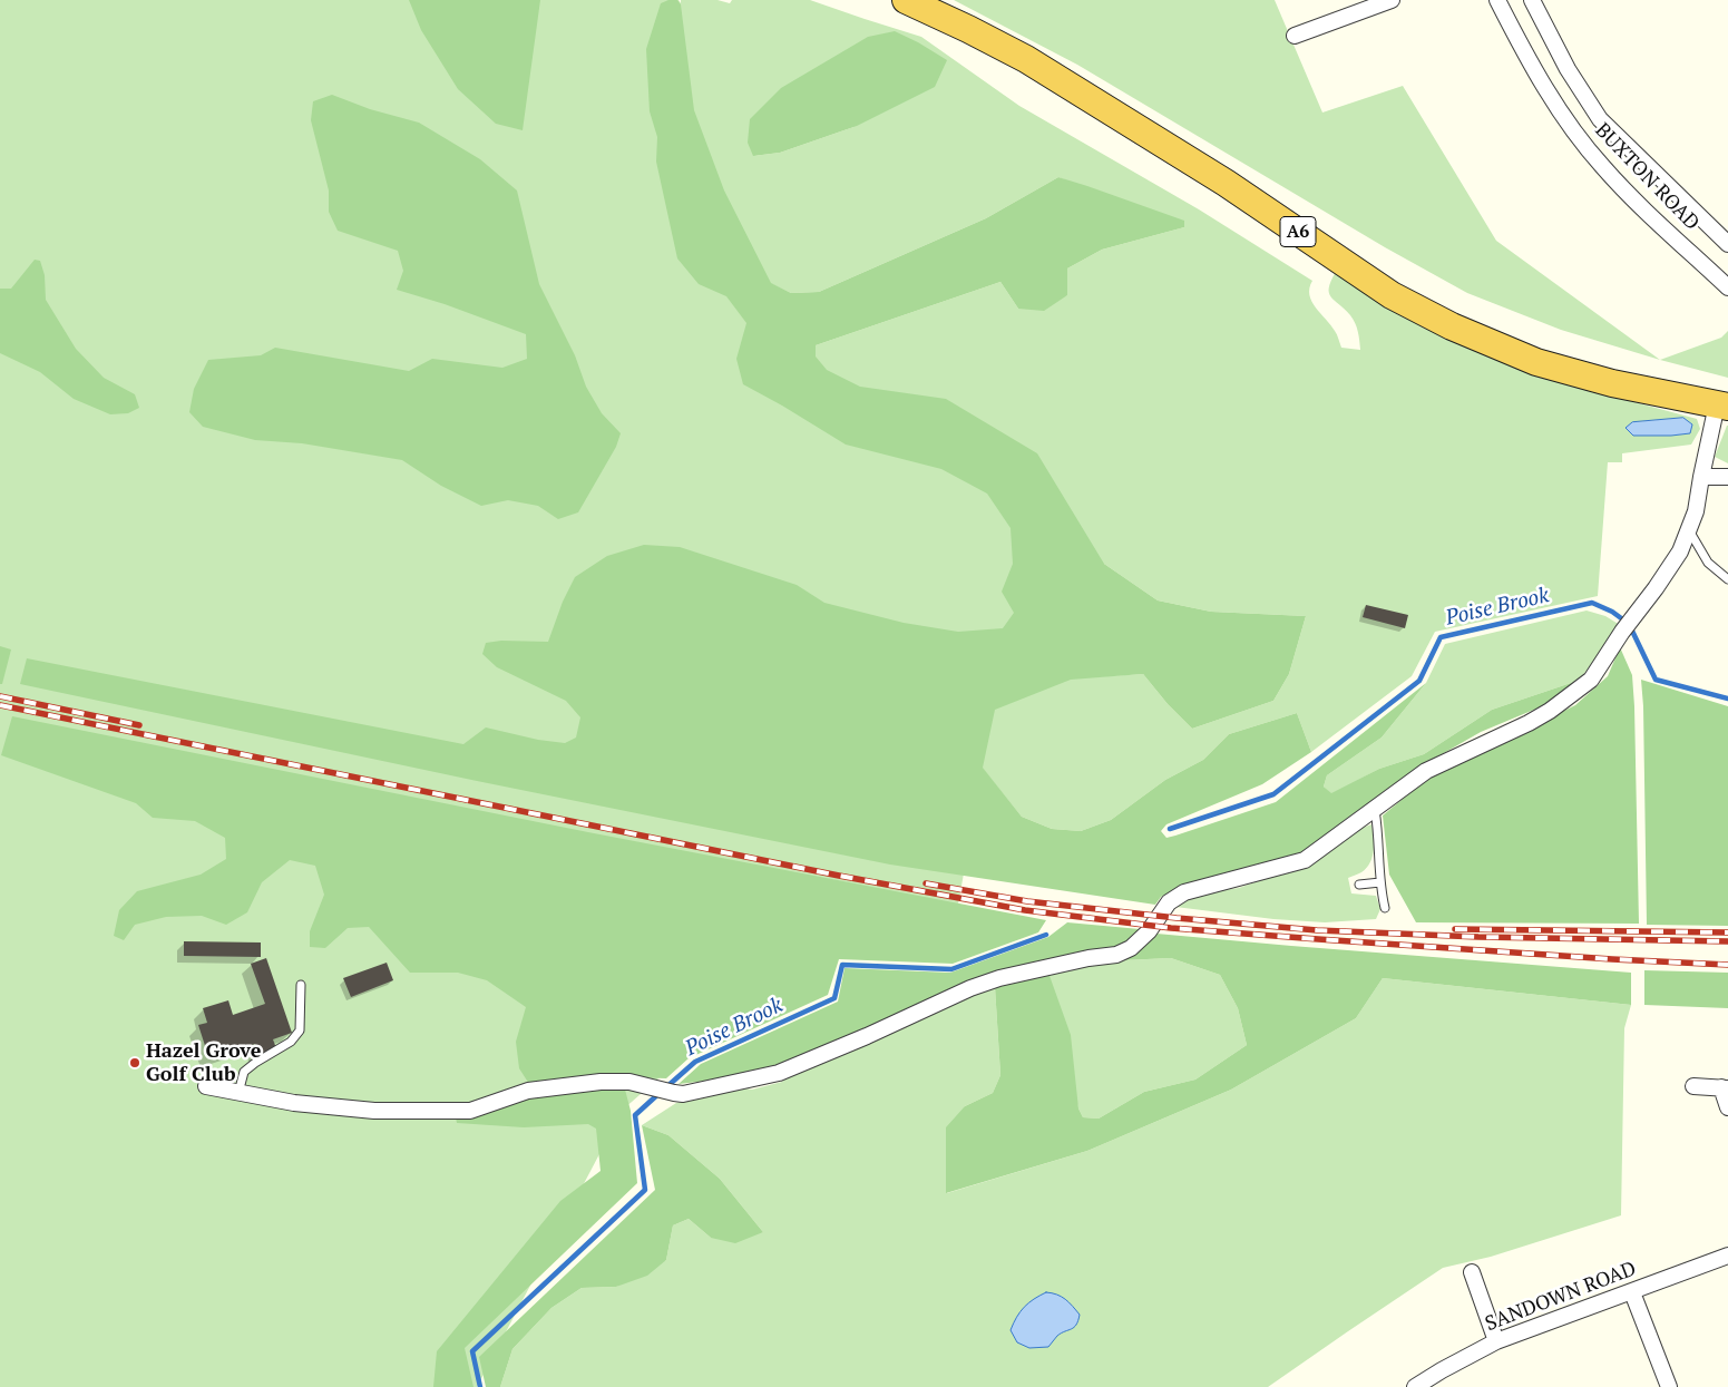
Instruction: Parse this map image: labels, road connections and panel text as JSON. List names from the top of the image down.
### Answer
{
  "streets": {
    "highway": ["A6"],
    "street": ["BUXTON ROAD", "SANDOWN ROAD"]
  },
  "water": ["Poise Brook"],
  "places": ["Hazel Grove Golf Club"]
}
